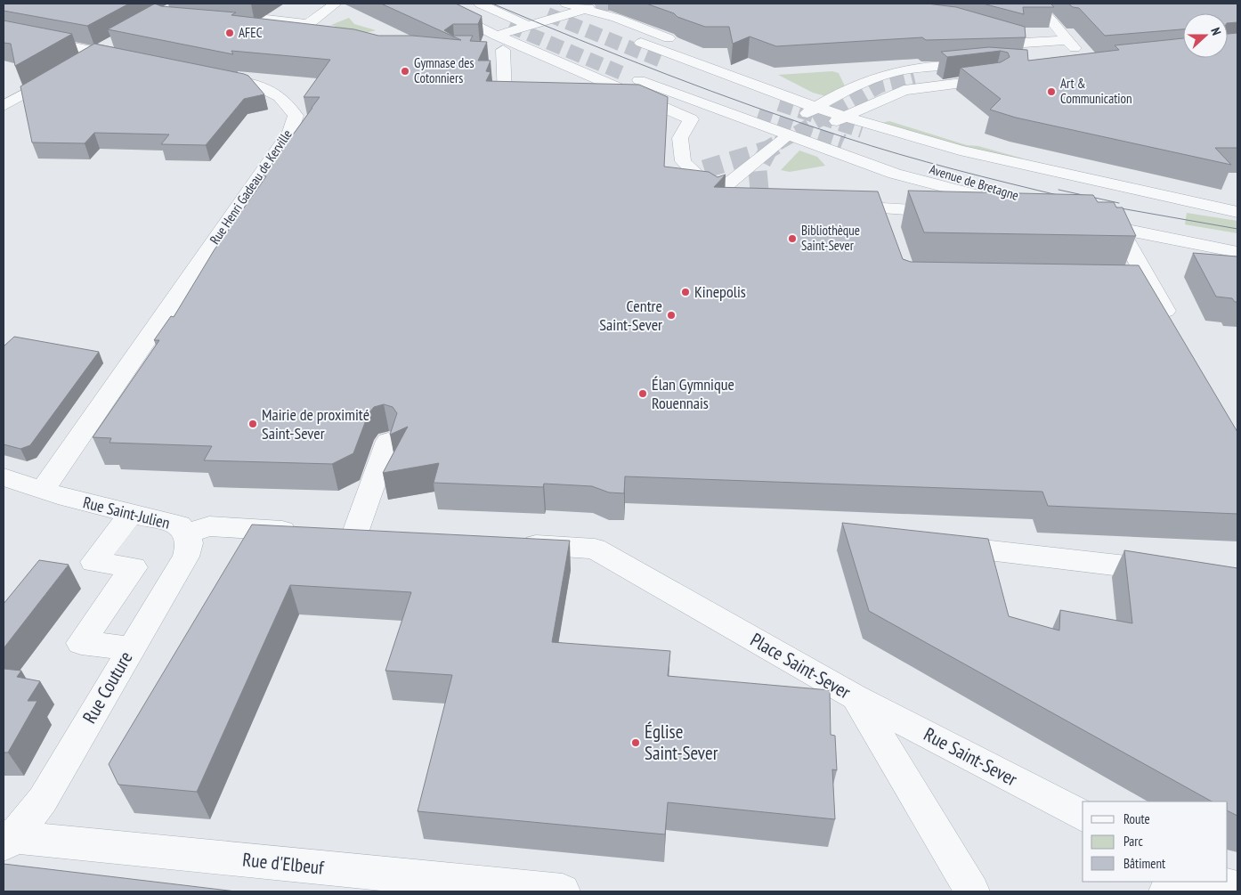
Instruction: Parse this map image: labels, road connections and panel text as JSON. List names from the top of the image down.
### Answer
{
  "streets": {
    "street": [
      "Avenue de Bretagne",
      "Rue Henri Gadeau de Kerville",
      "Rue Saint-Julien",
      "Place Saint-Sever",
      "Rue Couture",
      "Rue Saint-Sever",
      "Rue d'Elbeuf"
    ]
  },
  "crossings": [
    ["Rue Henri Gadeau de Kerville", "Rue Saint-Julien"],
    ["Rue Saint-Julien", "Rue Couture"],
    ["Place Saint-Sever", "Rue Saint-Sever"],
    ["Rue Couture", "Rue d'Elbeuf"]
  ],
  "places": [
    "AFEC",
    "Gymnase des Cotonniers",
    "Art & Communication",
    "Bibliothèque Saint-Sever",
    "Kinepolis",
    "Centre Saint-Sever",
    "Élan Gymnique Rouennais",
    "Mairie de proximité Saint-Sever",
    "Église Saint-Sever"
  ],
  "legend": ["Route", "Parc", "Bâtiment"],
  "north": "right"
}
